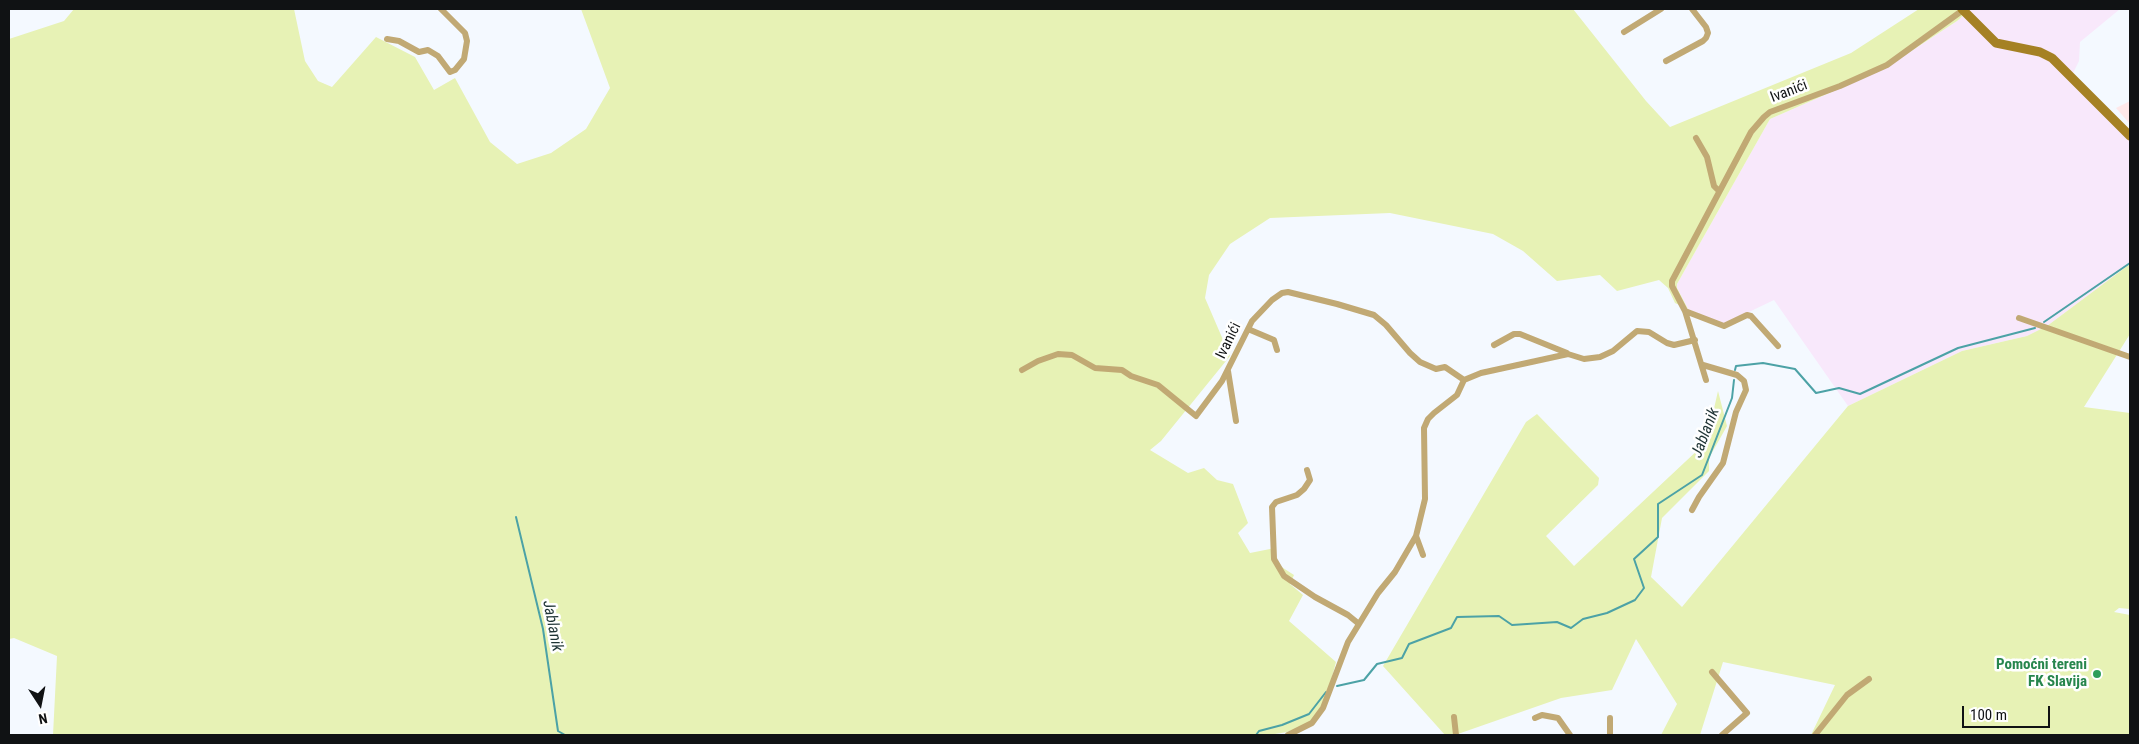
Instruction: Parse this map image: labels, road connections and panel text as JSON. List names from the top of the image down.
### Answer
{
  "streets": {
    "street": ["Ivanići"]
  },
  "water": ["Jablanik"],
  "places": ["Pomoćni tereni FK Slavija"],
  "scale_bar": "100 m",
  "north": "bottom"
}
